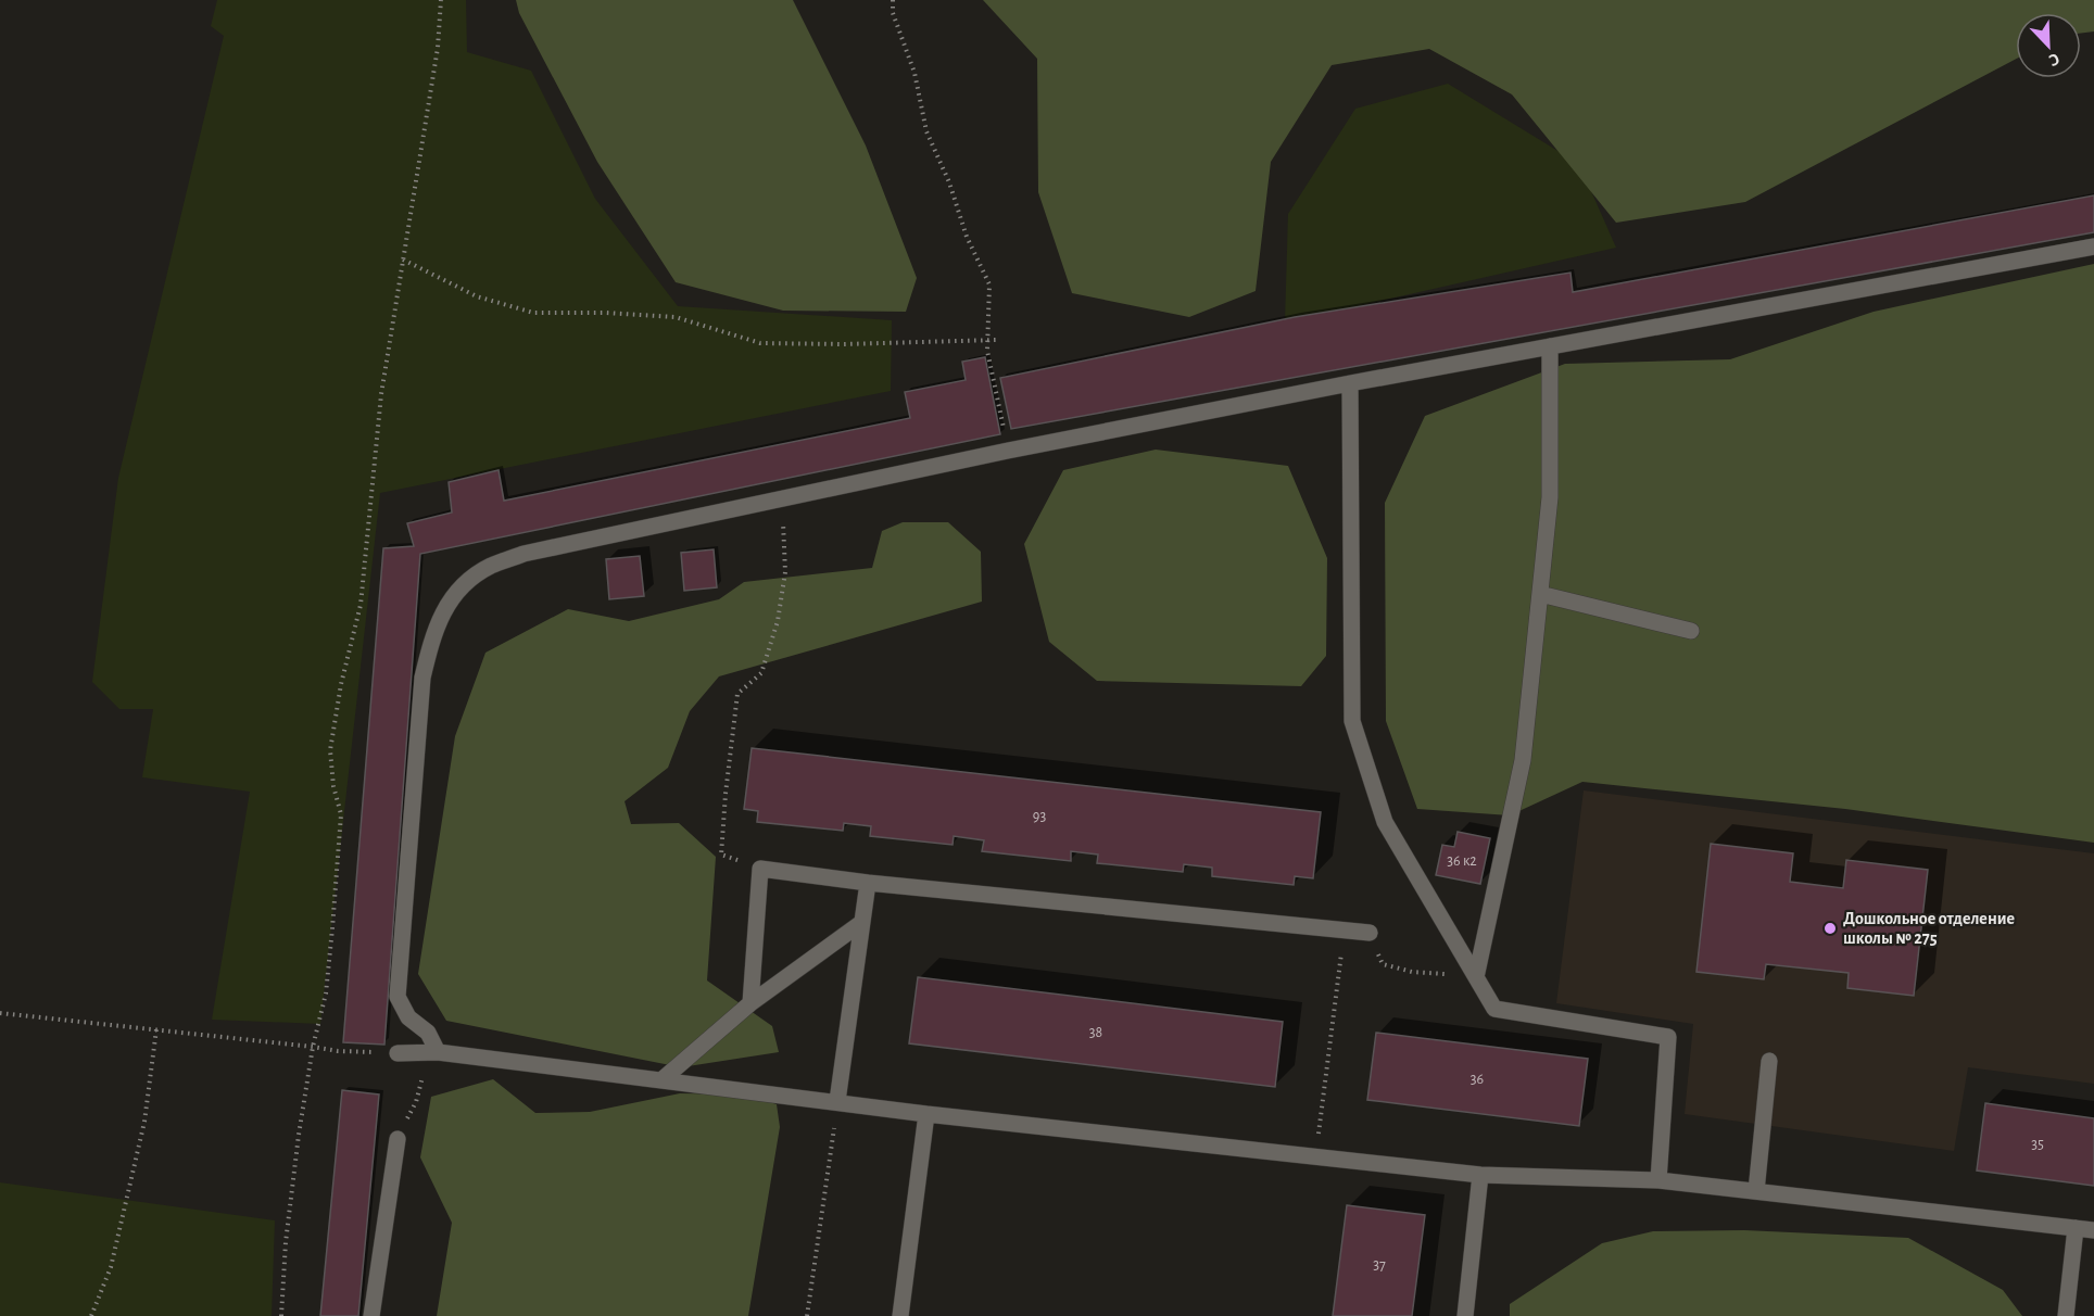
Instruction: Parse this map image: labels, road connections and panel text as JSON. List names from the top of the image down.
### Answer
{
  "places": ["Дошкольное отделение школы № 275"],
  "house_numbers": [
    "93",
    "36 к2",
    "38",
    "36",
    "35",
    "37"
  ],
  "north": "bottom right"
}
